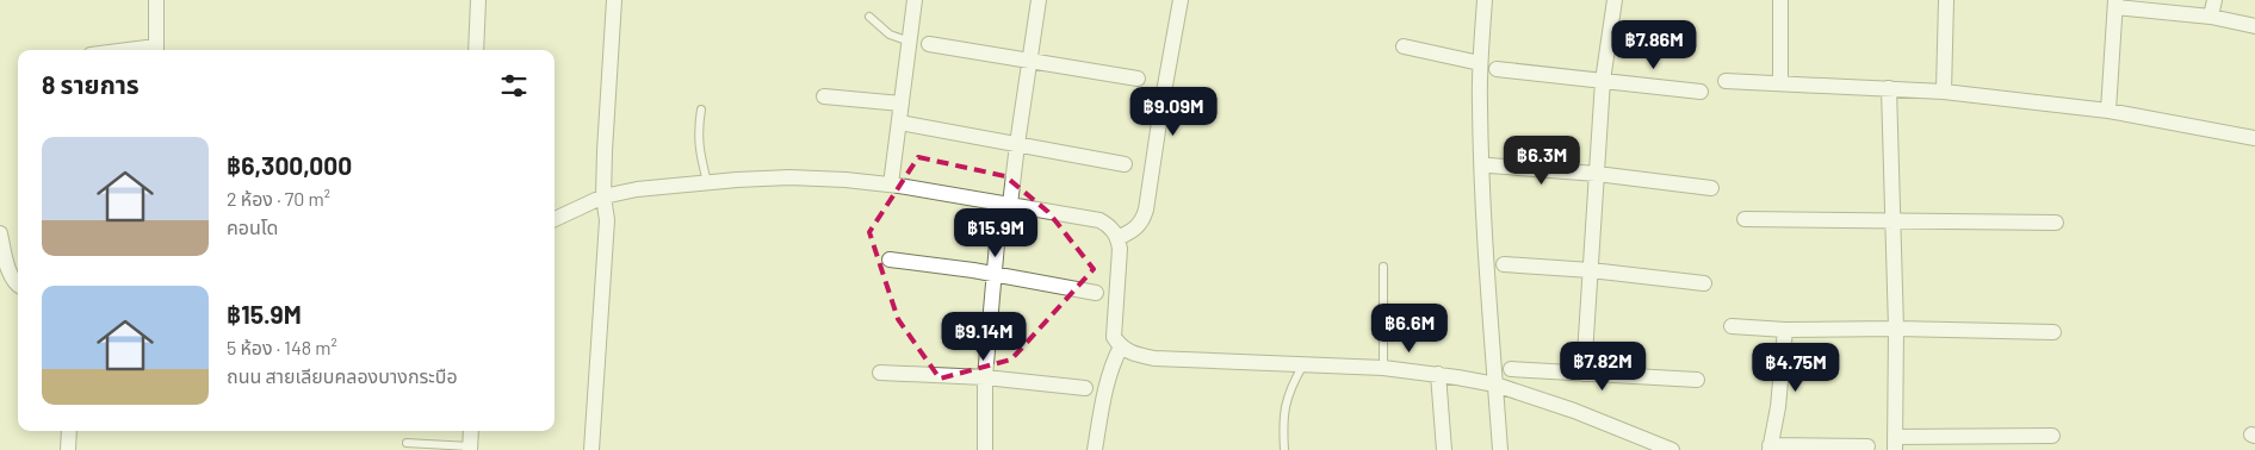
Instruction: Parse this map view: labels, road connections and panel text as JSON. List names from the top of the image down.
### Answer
{
  "page": {
    "price": [
      "฿7.86M",
      "฿9.09M",
      "฿6.3M",
      "฿15.9M",
      "฿6.6M",
      "฿9.14M",
      "฿7.82M",
      "฿4.75M"
    ],
    "heading": "8 รายการ",
    "list": [
      {
        "name": "฿6,300,000",
        "note": "2 ห้อง · 70 m² · คอนโด"
      },
      {
        "name": "฿15.9M",
        "note": "5 ห้อง · 148 m² · ถนน สายเลียบคลองบางกระบือ"
      }
    ]
  }
}
